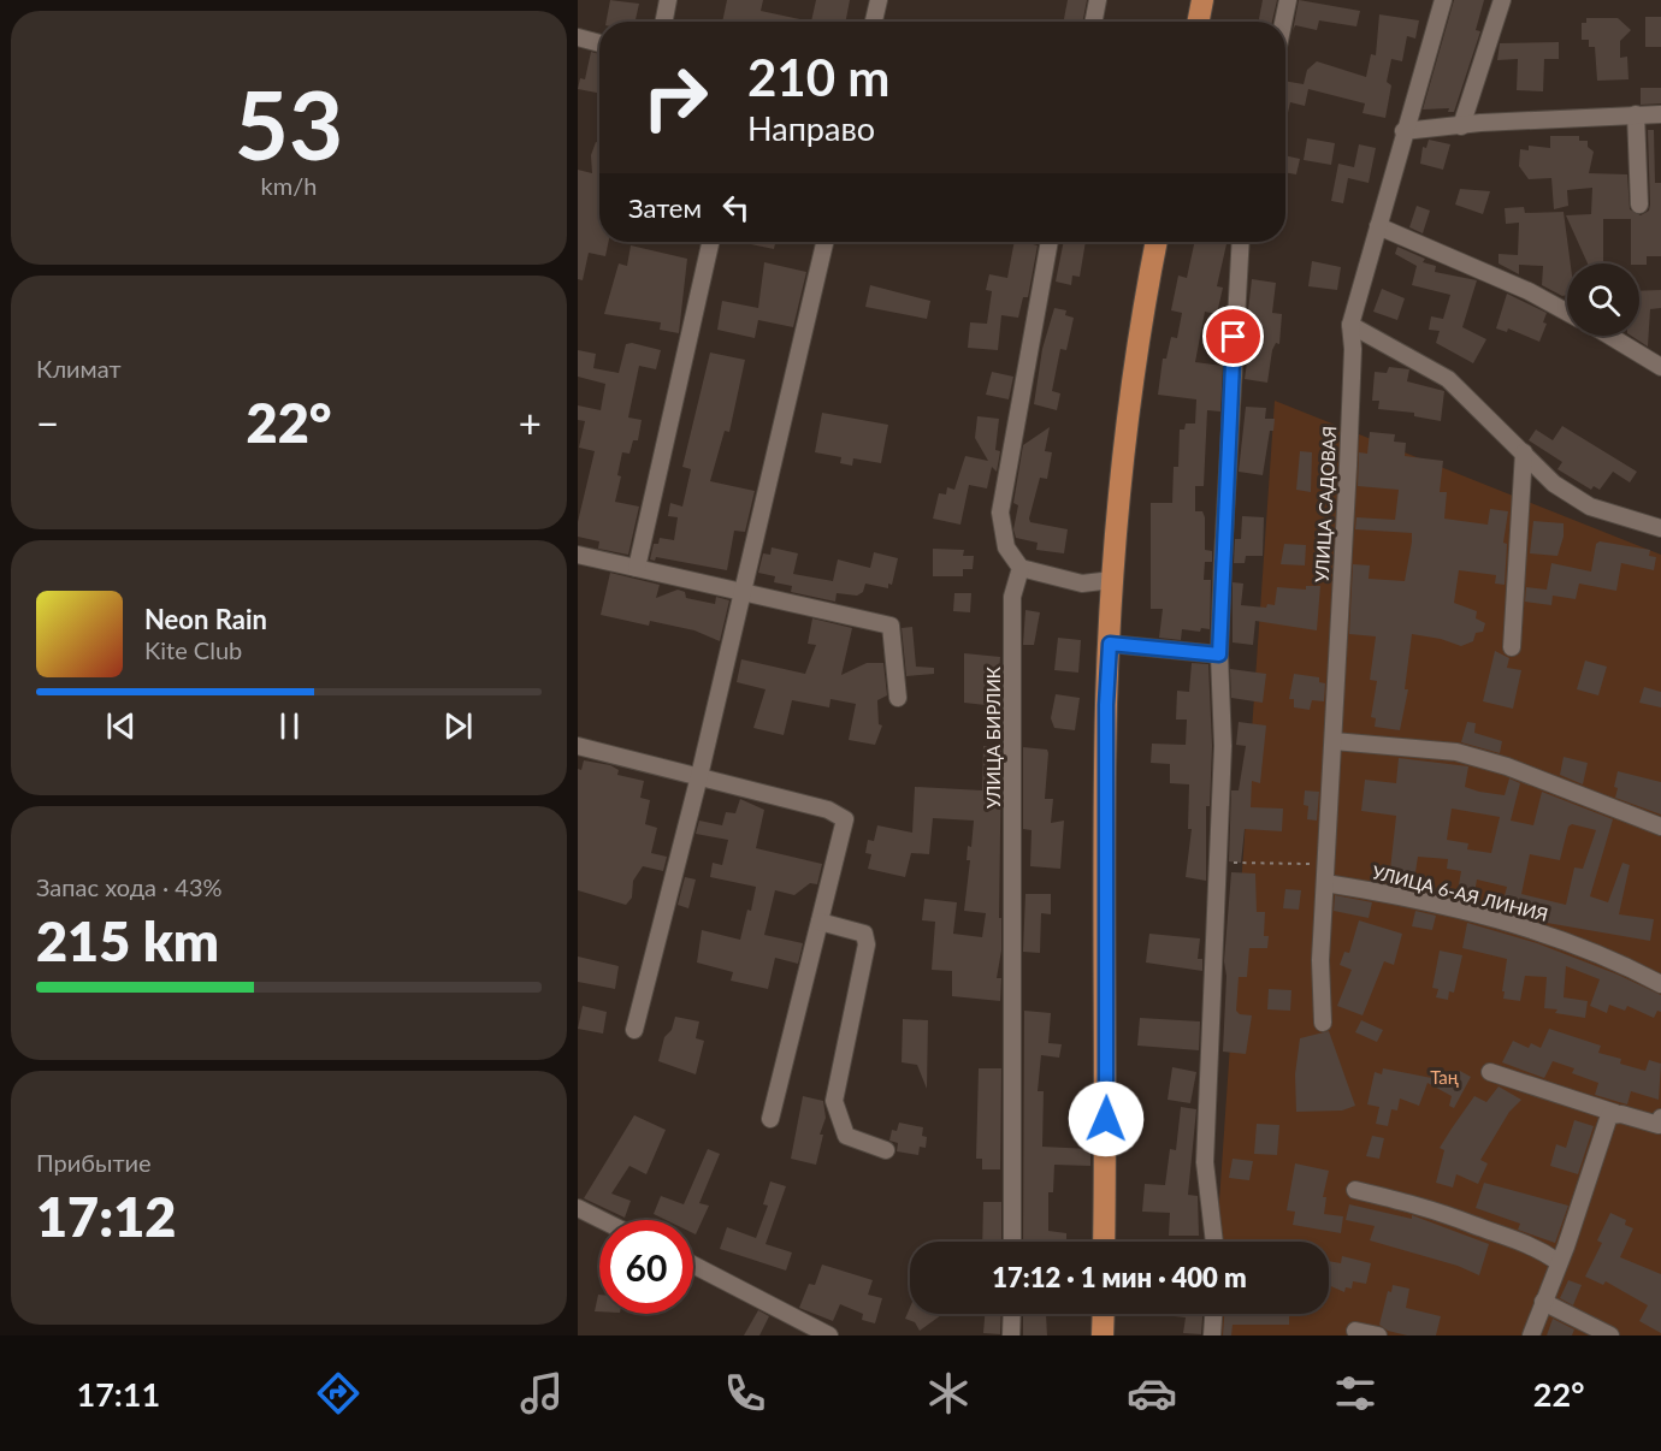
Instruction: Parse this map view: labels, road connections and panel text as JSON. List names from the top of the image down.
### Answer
{
  "streets": {
    "street": ["УЛИЦА САДОВАЯ", "УЛИЦА БИРЛИК", "УЛИЦА 6-АЯ ЛИНИЯ"]
  },
  "crossings": [
    ["УЛИЦА САДОВАЯ", "УЛИЦА 6-АЯ ЛИНИЯ"]
  ],
  "parks": ["Таң"],
  "page": {
    "tile": [
      ["53", "km/h"],
      "Климат",
      ["Запас хода · 43%", "215 km"],
      ["Прибытие", "17:12"]
    ],
    "turn": ["210 m", "Направо"],
    "then": "Затем",
    "heat": ["−", "22°", "+"],
    "song": ["Neon Rain", "Kite Club"],
    "limit": "60",
    "trip": "17:12 · 1 мин · 400 m",
    "tabs": ["17:11", "22°"]
  }
}
